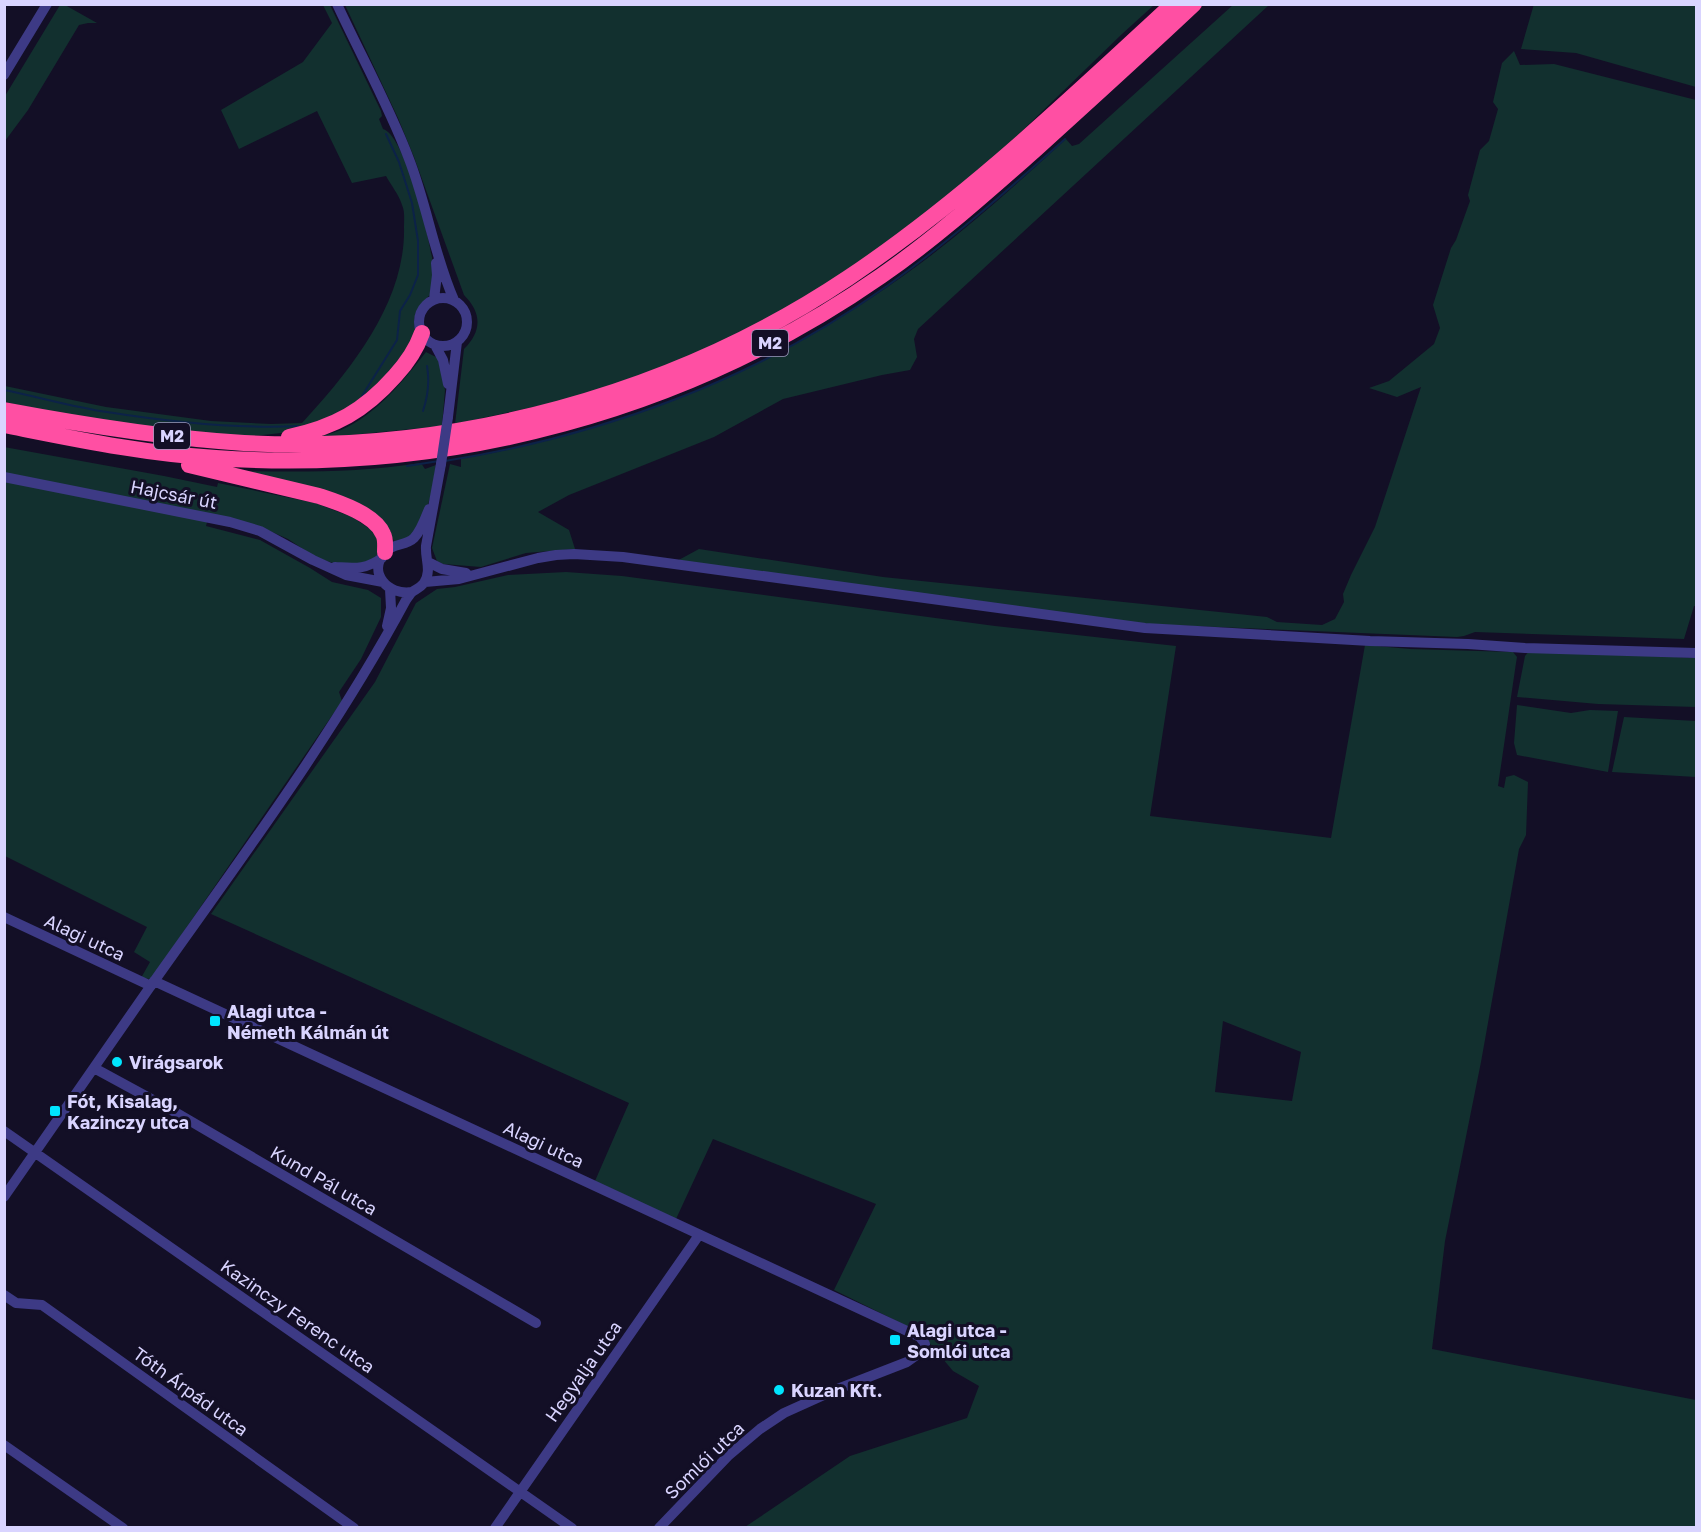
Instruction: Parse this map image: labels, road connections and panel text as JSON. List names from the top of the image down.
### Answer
{
  "streets": {
    "highway": ["M2"],
    "street": [
      "Hajcsár út",
      "Alagi utca",
      "Kund Pál utca",
      "Kazinczy Ferenc utca",
      "Hegyalja utca",
      "Tóth Árpád utca",
      "Somlói utca"
    ]
  },
  "crossings": [
    ["Alagi utca", "Hegyalja utca"],
    ["Alagi utca", "Somlói utca"],
    ["Kazinczy Ferenc utca", "Hegyalja utca"]
  ],
  "places": {
    "transit": ["Alagi utca - Németh Kálmán út", "Fót, Kisalag, Kazinczy utca", "Alagi utca - Somlói utca"],
    "other": ["Virágsarok", "Kuzan Kft."]
  }
}
